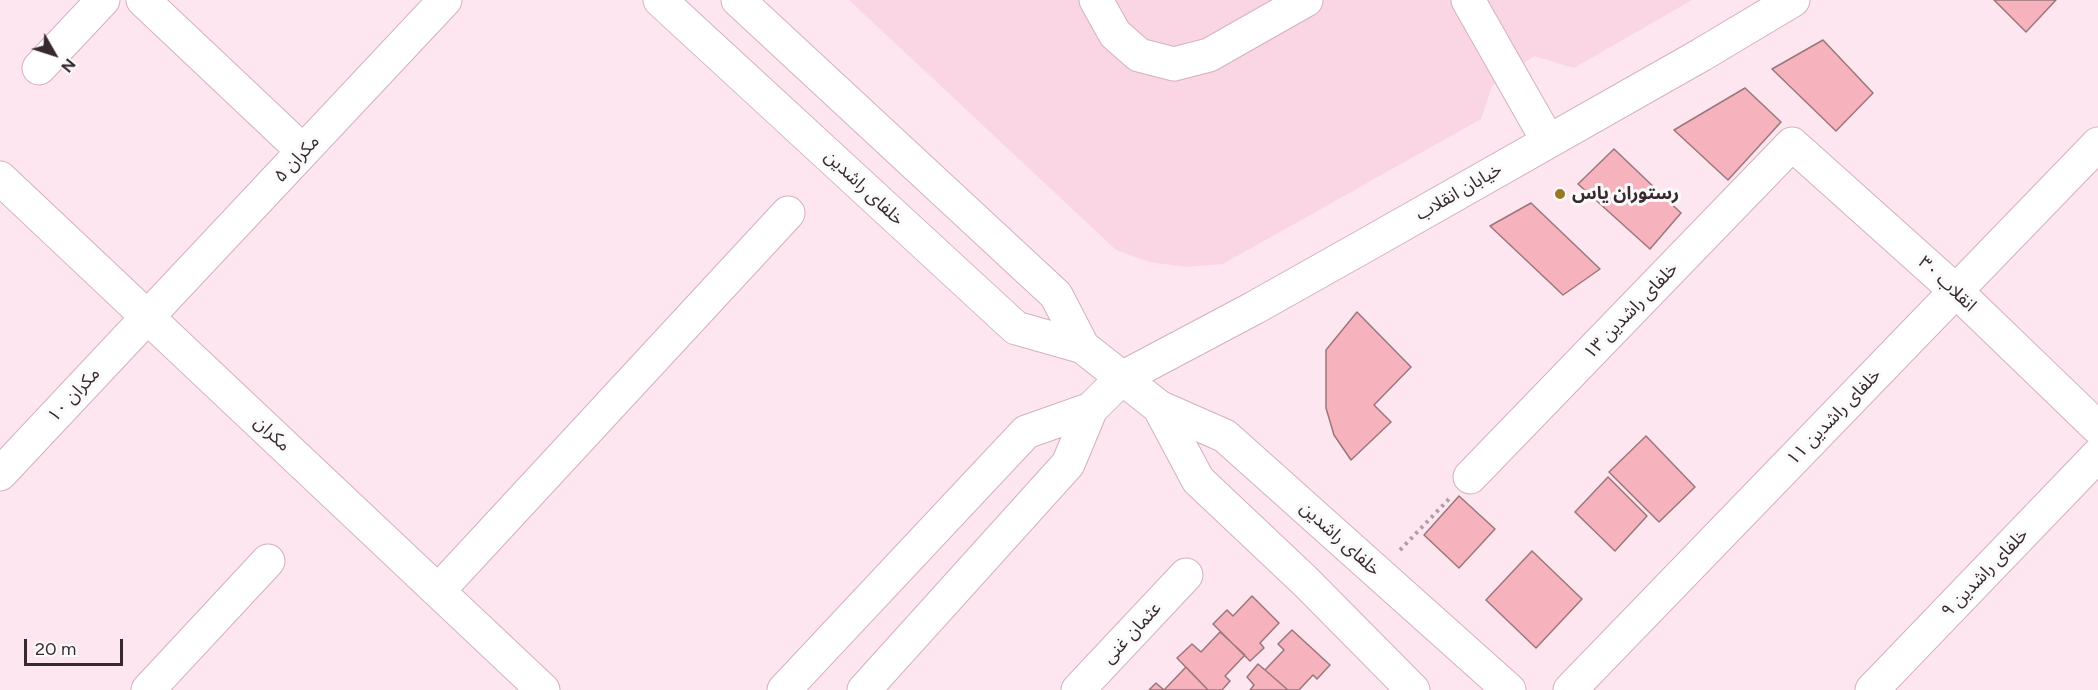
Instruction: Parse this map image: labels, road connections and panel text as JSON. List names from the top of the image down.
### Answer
{
  "streets": {
    "street": [
      "مکران ۵",
      "خلفای راشدین",
      "خیابان انقلاب",
      "انقلاب ۳۰",
      "خلفای راشدین ۱۳",
      "مکران ۱۰",
      "خلفای راشدین ۱۱",
      "مکران",
      "خلفای راشدین ۹",
      "عثمان غنی"
    ]
  },
  "crossings": [
    ["مکران ۵", "مکران ۱۰"],
    ["مکران ۵", "مکران"],
    ["خلفای راشدین", "خیابان انقلاب"],
    ["انقلاب ۳۰", "خلفای راشدین ۱۳"],
    ["انقلاب ۳۰", "خلفای راشدین ۱۱"],
    ["مکران ۱۰", "مکران"]
  ],
  "places": ["رستوران یاس"],
  "scale_bar": "20 m",
  "north": "bottom right"
}
